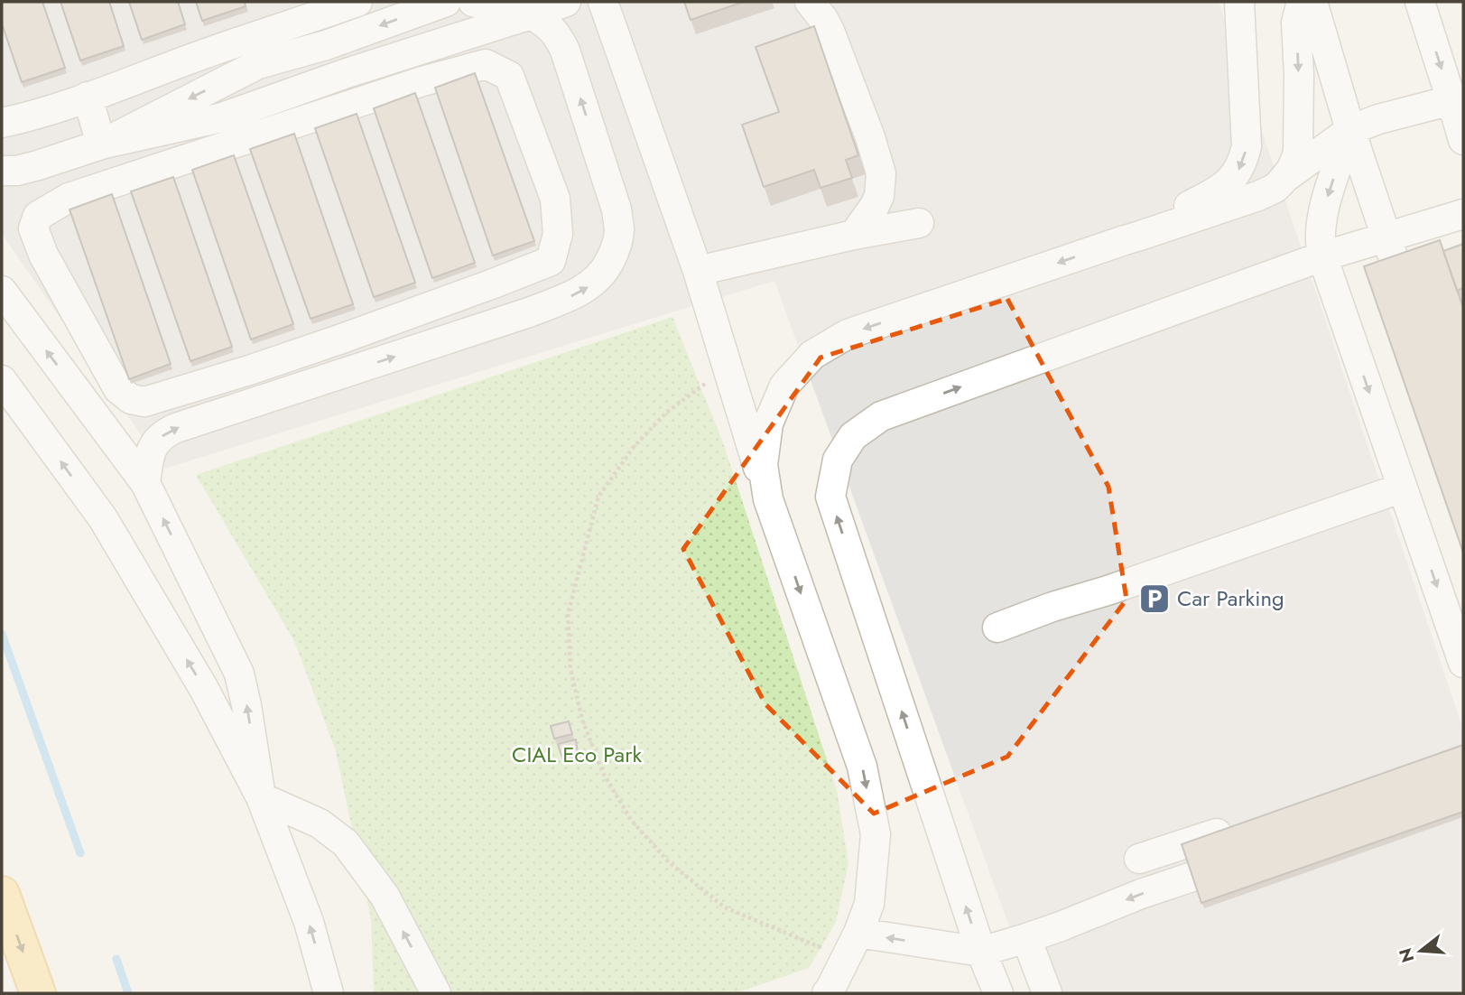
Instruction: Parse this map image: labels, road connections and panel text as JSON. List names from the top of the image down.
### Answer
{
  "parks": ["CIAL Eco Park"],
  "places": {
    "parking": ["Car Parking"]
  },
  "north": "left"
}
